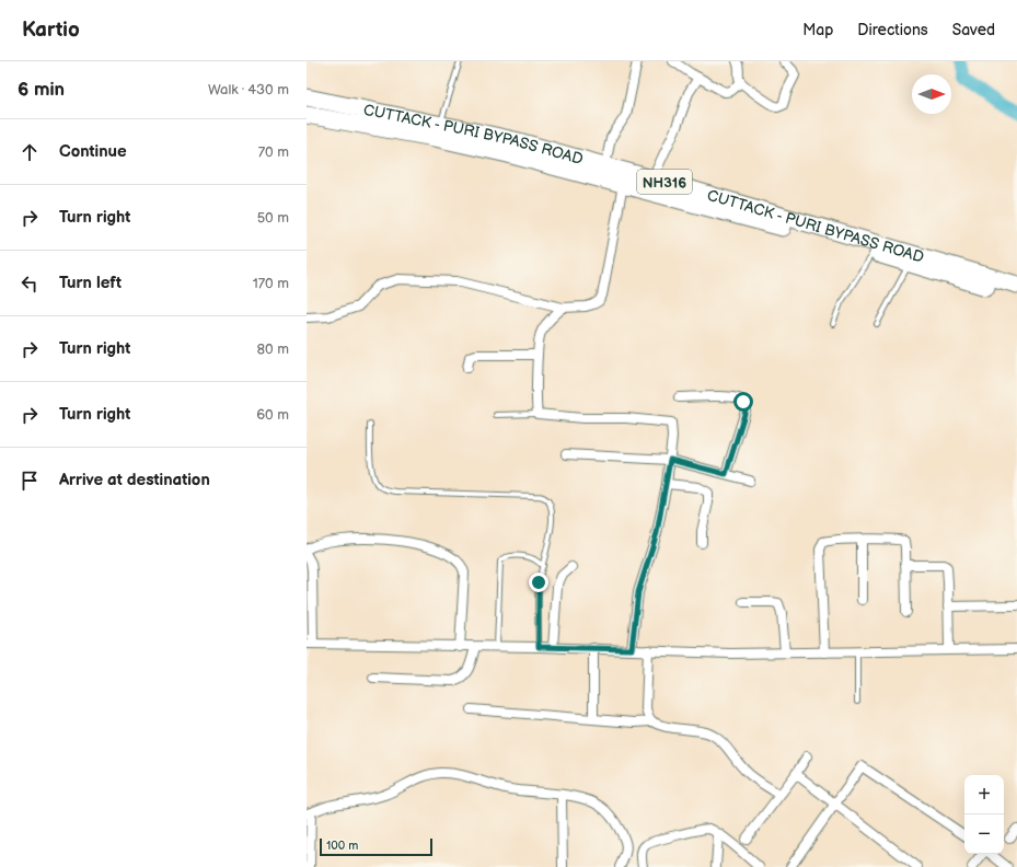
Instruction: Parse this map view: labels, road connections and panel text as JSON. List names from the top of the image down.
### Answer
{
  "streets": {
    "highway": ["CUTTACK - PURI BYPASS ROAD", "NH316"]
  },
  "scale_bar": "100 m",
  "north": "right",
  "page": {
    "header": "Kartio",
    "nav": ["Map", "Directions", "Saved"],
    "heading": ["6 min", "Walk · 430 m"],
    "list": [
      ["Continue", "70 m"],
      ["Turn right", "50 m"],
      ["Turn left", "170 m"],
      ["Turn right", "80 m"],
      ["Turn right", "60 m"],
      "Arrive at destination"
    ],
    "map_buttons": ["+", "−"],
    "scale": "100 m"
  }
}
